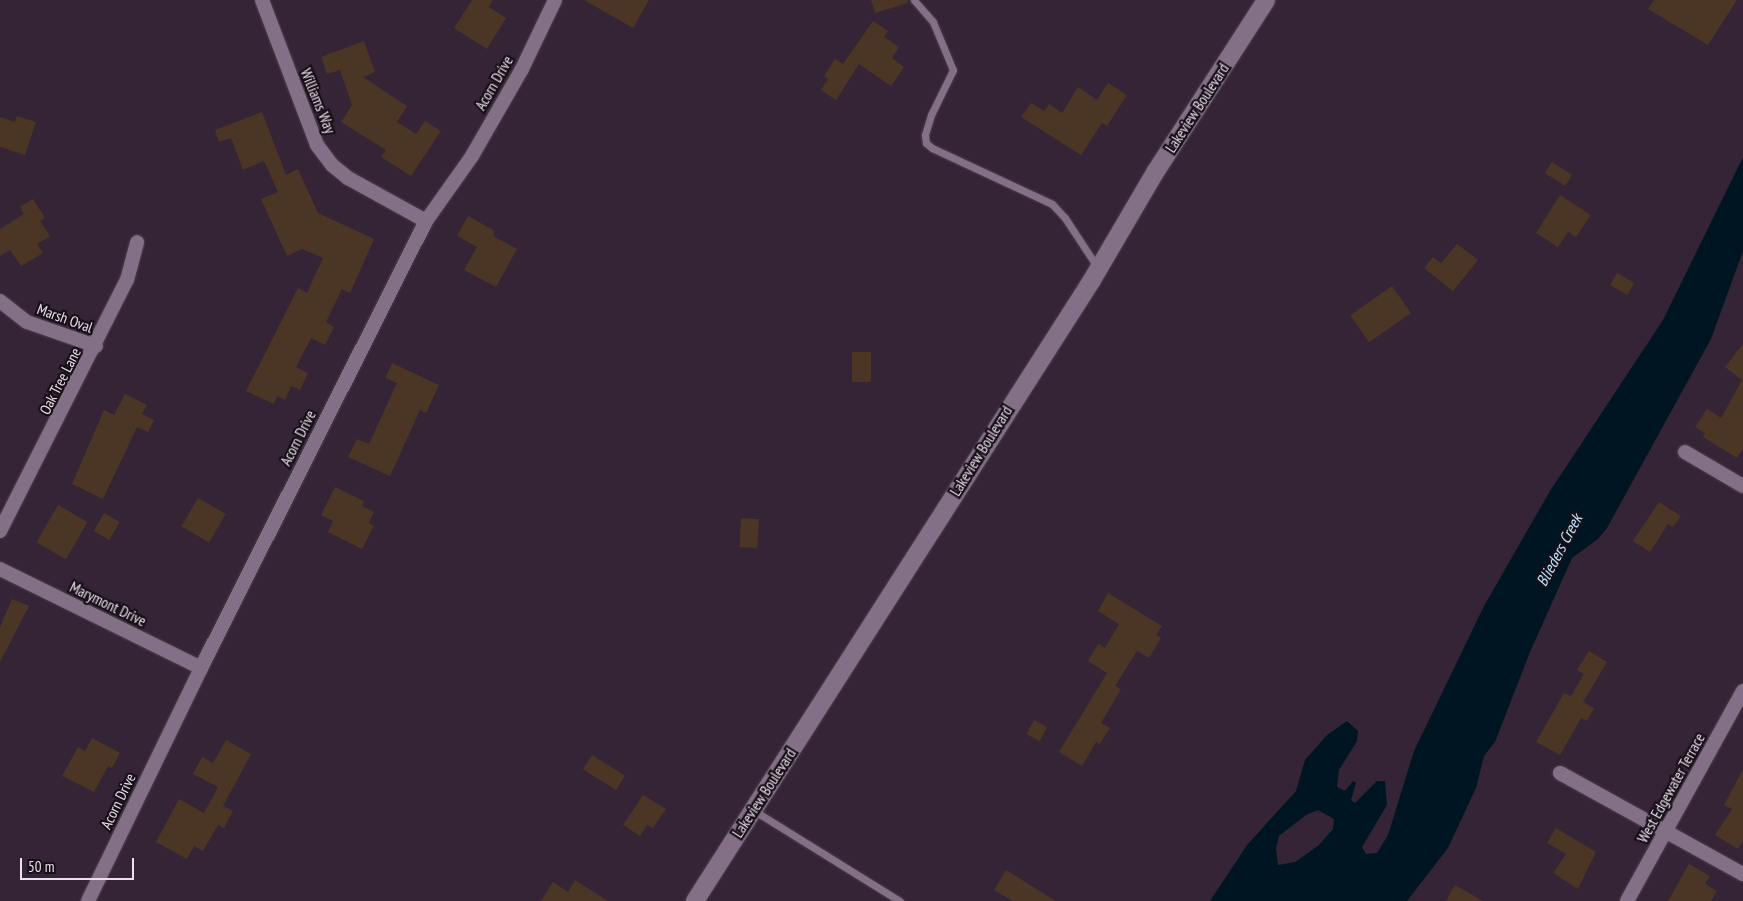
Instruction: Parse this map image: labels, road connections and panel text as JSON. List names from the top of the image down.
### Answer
{
  "streets": {
    "street": [
      "Acorn Drive",
      "Williams Way",
      "Lakeview Boulevard",
      "Marsh Oval",
      "Oak Tree Lane",
      "Marymont Drive",
      "West Edgewater Terrace"
    ]
  },
  "crossings": [
    ["Acorn Drive", "Williams Way"],
    ["Acorn Drive", "Marymont Drive"],
    ["Marsh Oval", "Oak Tree Lane"]
  ],
  "water": ["Blieders Creek"],
  "scale_bar": "50 m"
}
